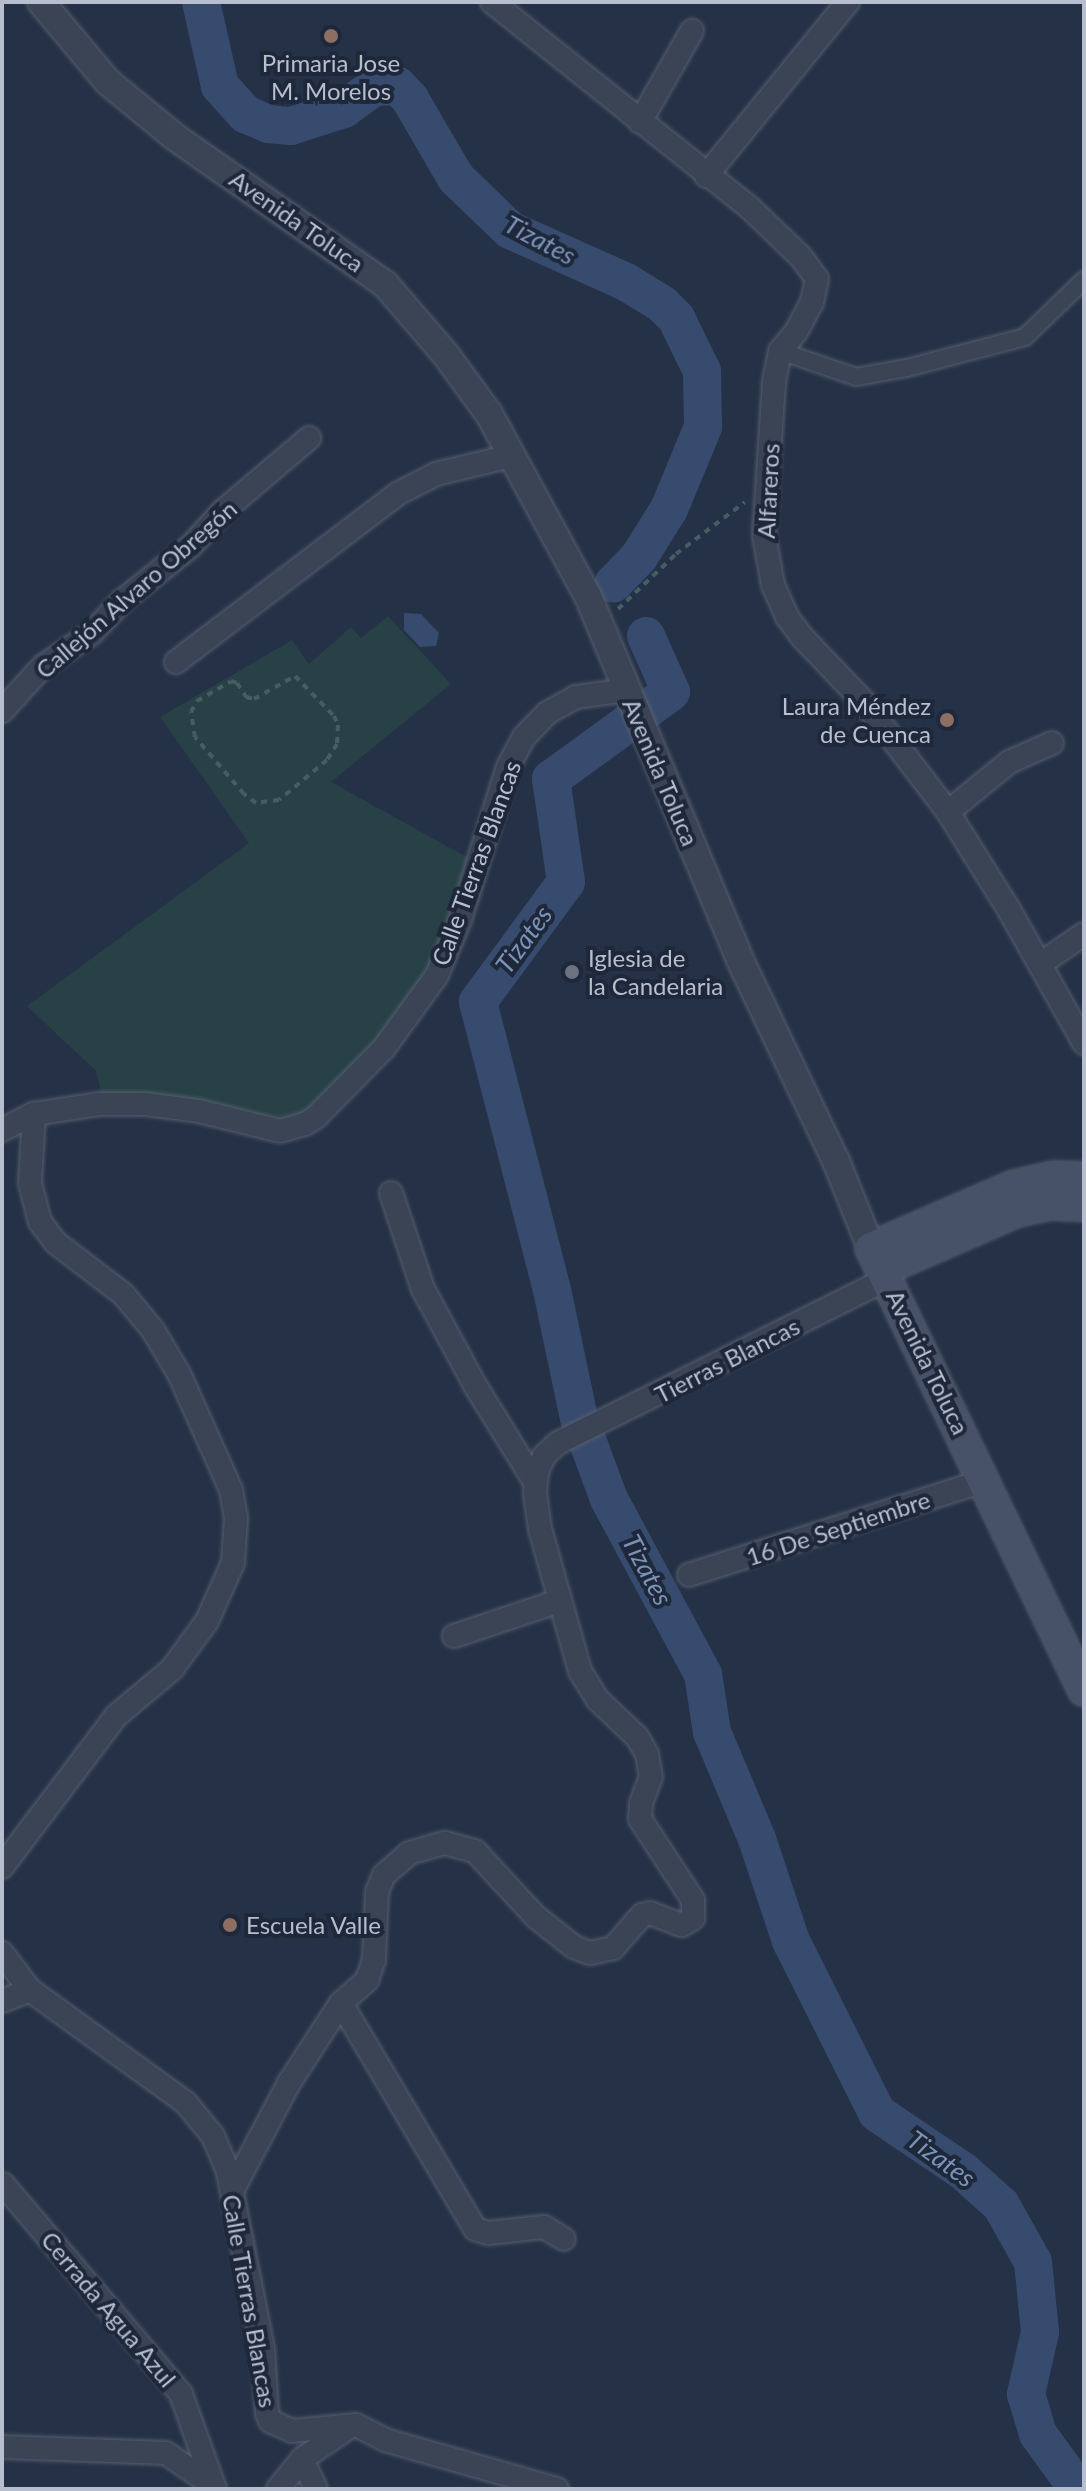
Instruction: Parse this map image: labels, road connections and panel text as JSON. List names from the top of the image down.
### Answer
{
  "streets": {
    "main road": ["Avenida Toluca"],
    "street": [
      "Alfareros",
      "Callejón Alvaro Obregón",
      "Calle Tierras Blancas",
      "Tierras Blancas",
      "16 De Septiembre",
      "Cerrada Agua Azul"
    ]
  },
  "crossings": [
    ["Avenida Toluca", "Calle Tierras Blancas"],
    ["Avenida Toluca", "Tierras Blancas"],
    ["Avenida Toluca", "16 De Septiembre"]
  ],
  "water": ["Tizates"],
  "places": [
    "Primaria Jose M. Morelos",
    "Laura Méndez de Cuenca",
    "Iglesia de la Candelaria",
    "Escuela Valle"
  ]
}
